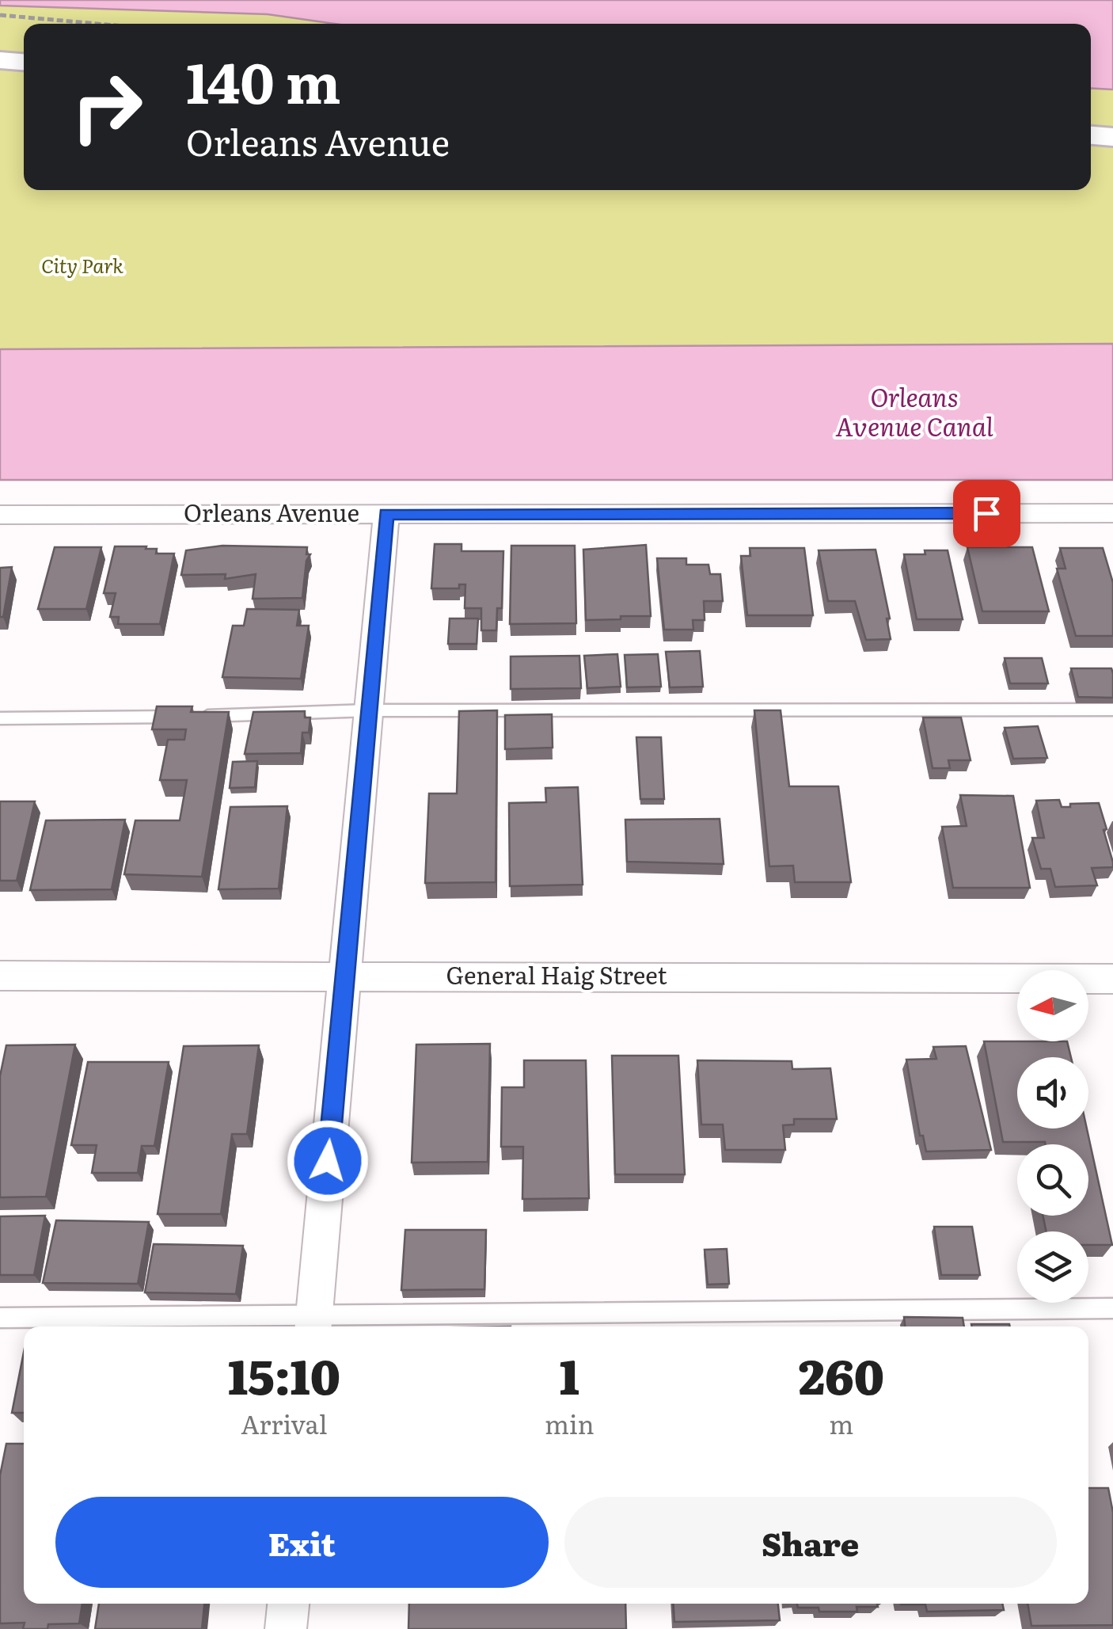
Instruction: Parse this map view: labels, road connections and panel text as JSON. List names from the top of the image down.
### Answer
{
  "streets": {
    "street": ["Orleans Avenue", "General Haig Street"]
  },
  "water": ["Orleans Avenue Canal"],
  "parks": ["City Park"],
  "north": "left",
  "page": {
    "turn": ["140 m", "Orleans Avenue"],
    "eta": [
      "15:10",
      "Arrival",
      "1",
      "min",
      "260",
      "m"
    ],
    "buttons": ["Exit", "Share"]
  }
}
